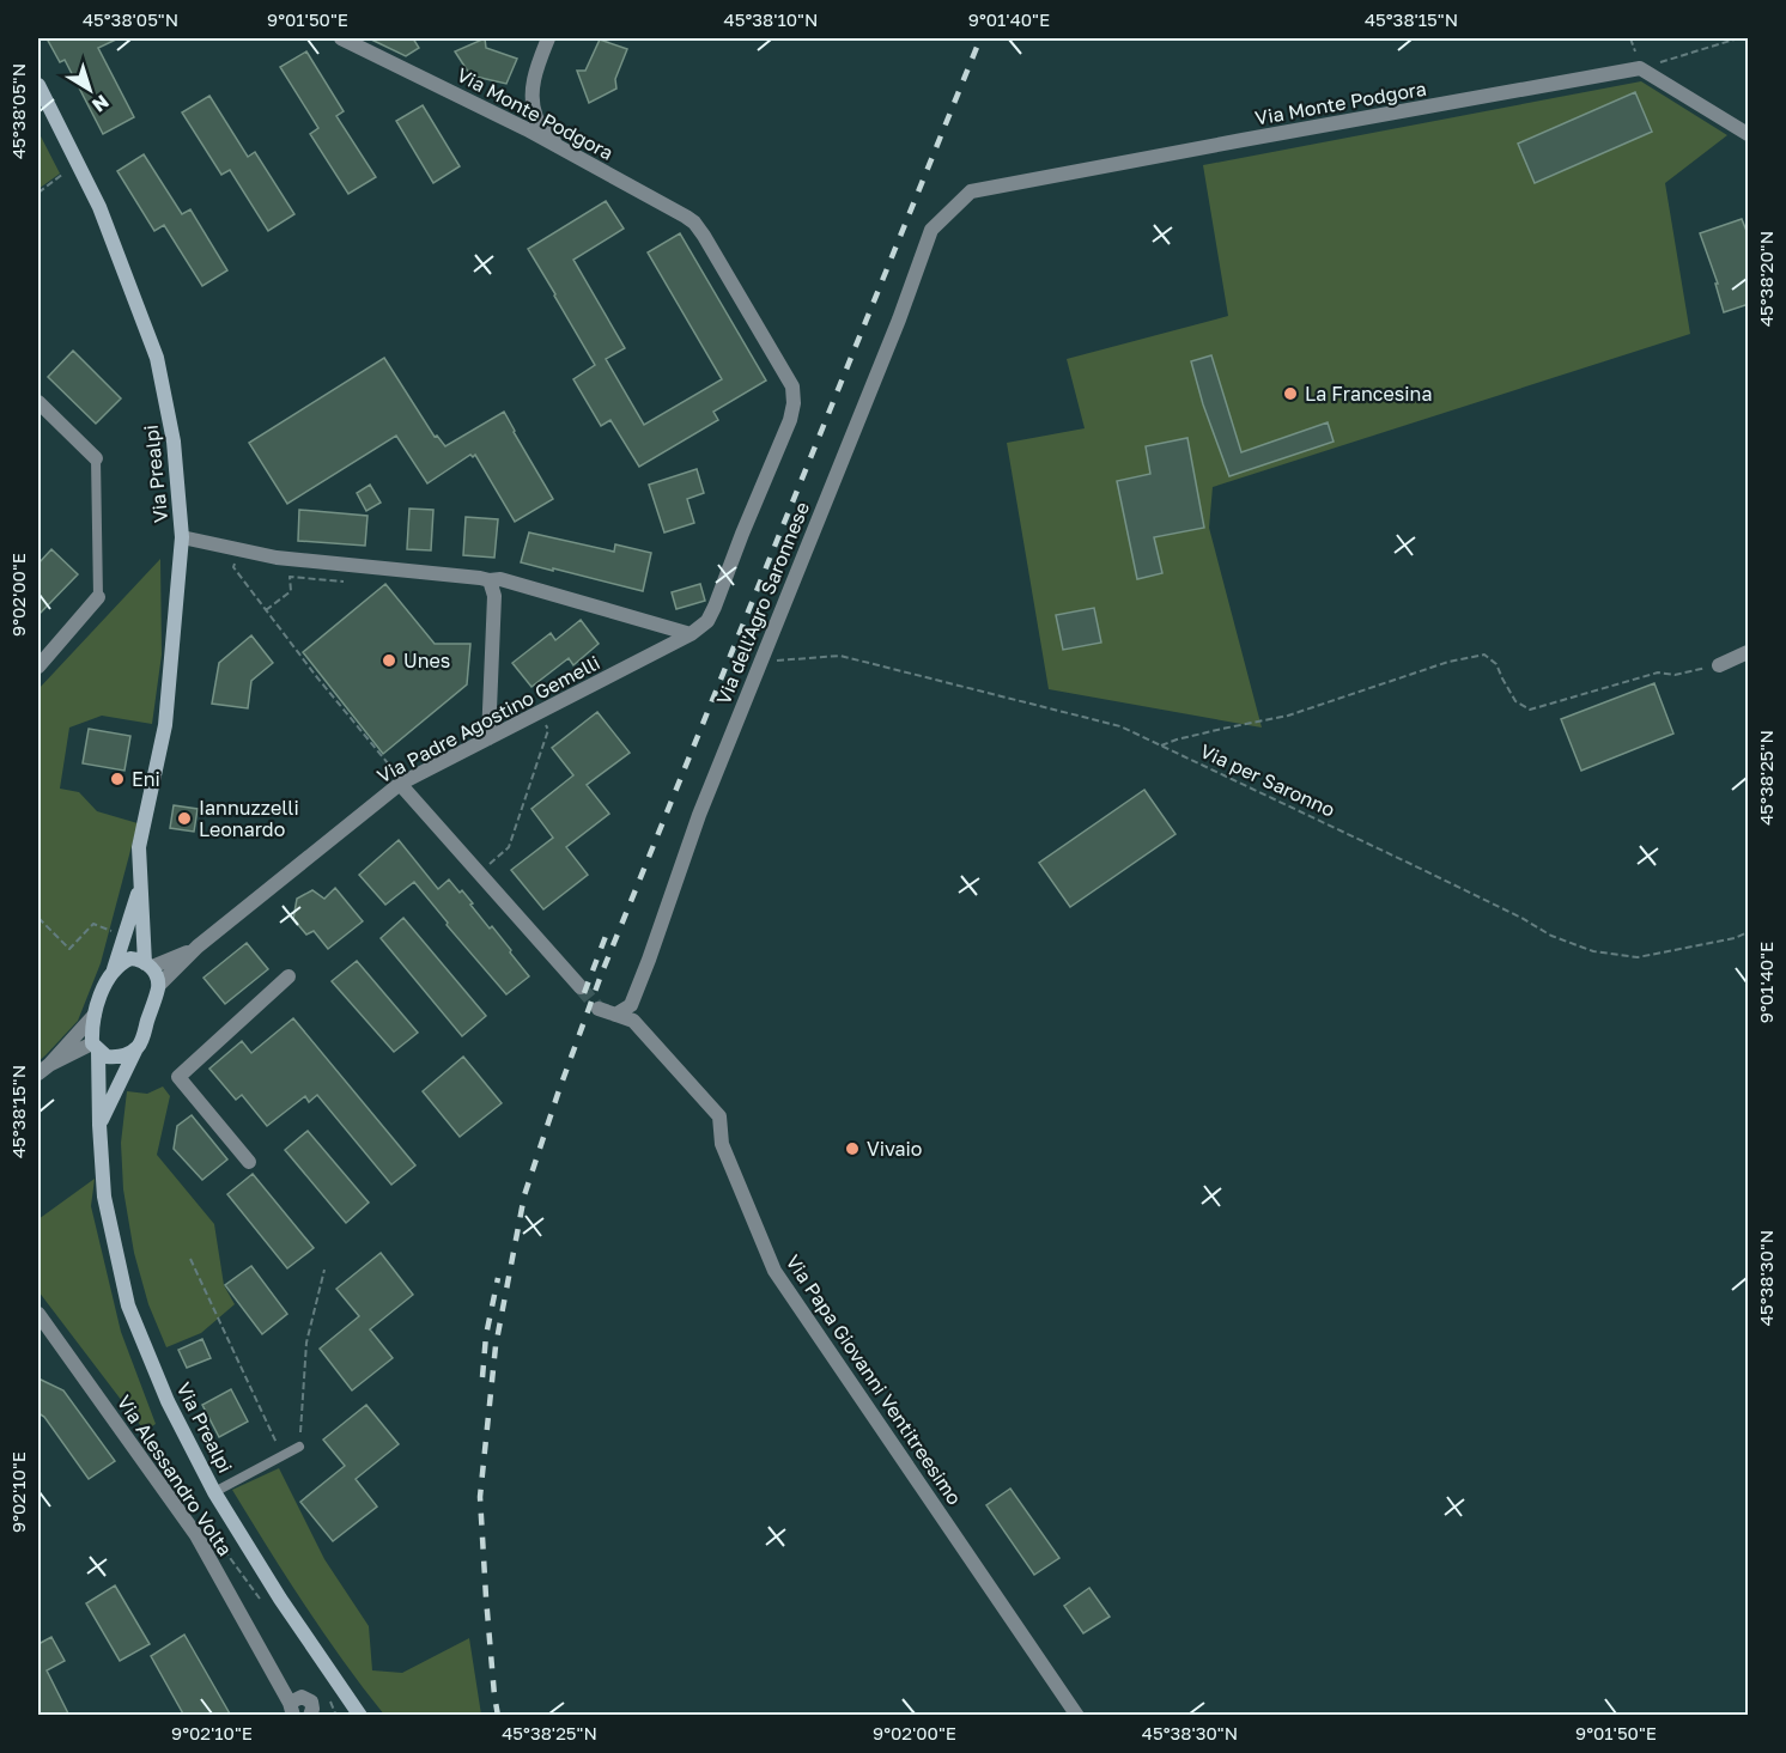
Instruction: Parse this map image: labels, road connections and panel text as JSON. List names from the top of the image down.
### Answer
{
  "streets": {
    "street": [
      "Via Monte Podgora",
      "Via Prealpi",
      "Via dell'Agro Saronnese",
      "Via Padre Agostino Gemelli",
      "Via Papa Giovanni Ventitreesimo",
      "Via Alessandro Volta"
    ],
    "path": ["Via per Saronno"]
  },
  "crossings": [
    ["Via Monte Podgora", "Via dell'Agro Saronnese"],
    ["Via Monte Podgora", "Via Padre Agostino Gemelli"],
    ["Via Prealpi", "Via Padre Agostino Gemelli"],
    ["Via dell'Agro Saronnese", "Via per Saronno"],
    ["Via dell'Agro Saronnese", "Via Papa Giovanni Ventitreesimo"]
  ],
  "places": [
    "La Francesina",
    "Unes",
    "Eni",
    "Iannuzzelli Leonardo",
    "Vivaio"
  ],
  "north": "bottom right",
  "coordinates": [
    "45°38'05\"N",
    "9°01'50\"E",
    "45°38'10\"N",
    "9°01'40\"E",
    "45°38'15\"N",
    "45°38'20\"N",
    "9°02'00\"E",
    "45°38'25\"N",
    "45°38'30\"N",
    "9°02'10\"E"
  ]
}
